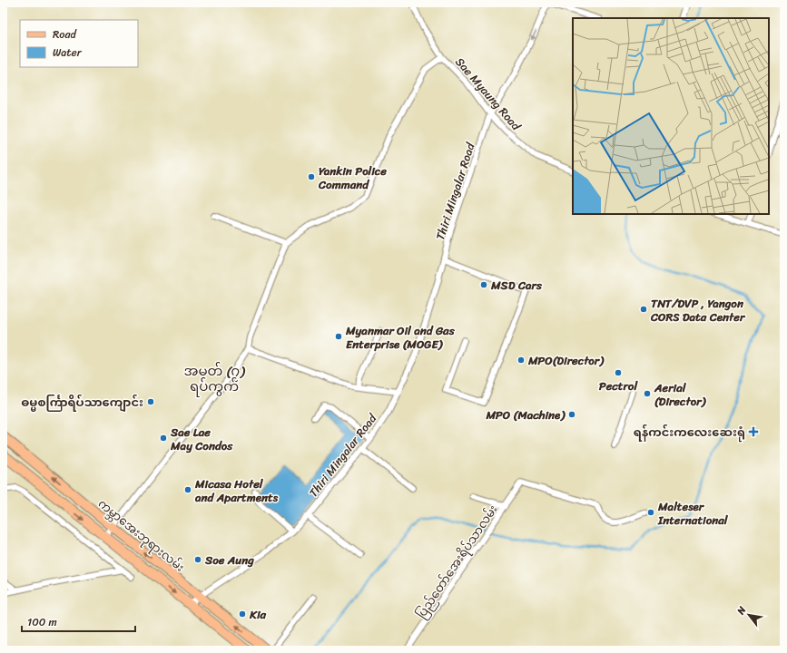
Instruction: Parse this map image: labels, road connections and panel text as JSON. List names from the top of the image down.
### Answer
{
  "streets": {
    "main road": ["ကမ္ဘာအေးဘုရားလမ်း"],
    "street": ["Sae Myaung Road", "Thiri Mingalar Road", "ပြည်တော်အေးရိပ်သာလမ်း"]
  },
  "crossings": [
    ["Sae Myaung Road", "Thiri Mingalar Road"],
    ["Thiri Mingalar Road", "ကမ္ဘာအေးဘုရားလမ်း"]
  ],
  "districts": ["အမှတ် (၇) ရပ်ကွက်"],
  "places": {
    "other": [
      "Yankin Police Command",
      "MSD Cars",
      "TNT/DVP , Yangon CORS Data Center",
      "Myanmar Oil and Gas Enterprise (MOGE)",
      "MPO(Director)",
      "Pectrol",
      "Aerial (Director)",
      "ဓမ္မစင်္ကြာရိပ်သာကျောင်း",
      "MPO (Machine)",
      "Sae Lae May Condos",
      "Micasa Hotel and Apartments",
      "Malteser International",
      "Soe Aung",
      "Kia"
    ],
    "health": ["ရန်ကင်းကလေးဆေးရုံ"]
  },
  "legend": ["Road", "Water"],
  "scale_bar": "100 m",
  "north": "top left"
}
